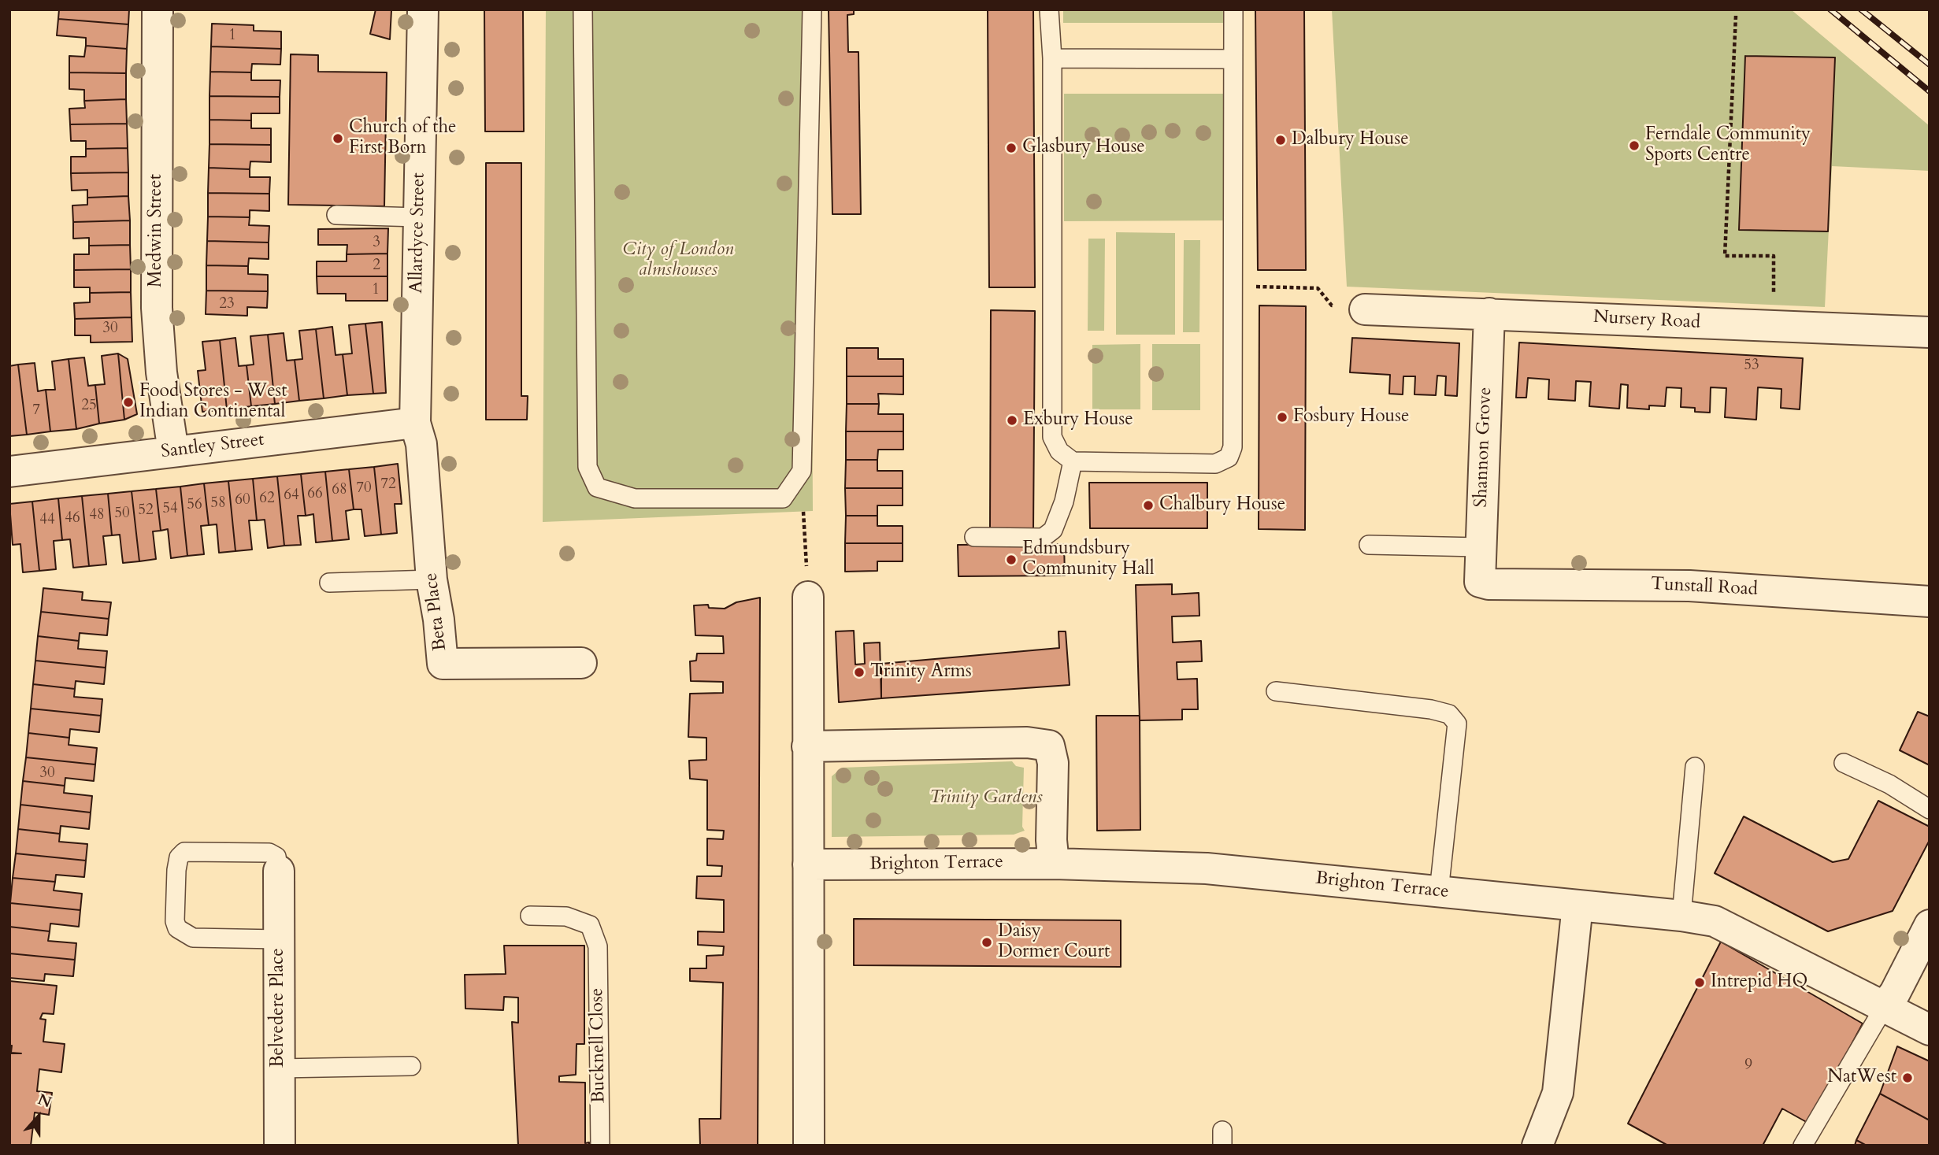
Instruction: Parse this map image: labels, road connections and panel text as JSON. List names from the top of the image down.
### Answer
{
  "streets": {
    "street": [
      "Medwin Street",
      "Allardyce Street",
      "Nursery Road",
      "Santley Street",
      "Shannon Grove",
      "Tunstall Road",
      "Beta Place",
      "Brighton Terrace",
      "Belvedere Place"
    ],
    "lane": ["Bucknell Close"]
  },
  "crossings": [
    ["Medwin Street", "Santley Street"],
    ["Allardyce Street", "Santley Street"],
    ["Allardyce Street", "Beta Place"],
    ["Nursery Road", "Shannon Grove"],
    ["Santley Street", "Beta Place"],
    ["Shannon Grove", "Tunstall Road"]
  ],
  "parks": ["City of London almshouses", "Trinity Gardens"],
  "places": [
    "Church of the First Born",
    "Dalbury House",
    "Ferndale Community Sports Centre",
    "Glasbury House",
    "Food Stores - West Indian Continental",
    "Fosbury House",
    "Exbury House",
    "Chalbury House",
    "Edmundsbury Community Hall",
    "Trinity Arms",
    "Daisy Dormer Court",
    "Intrepid HQ",
    "NatWest"
  ],
  "house_numbers": [
    "1",
    "3",
    "2",
    "1",
    "23",
    "30",
    "53",
    "25",
    "7",
    "72",
    "70",
    "68",
    "66",
    "64",
    "62",
    "60",
    "58",
    "56",
    "54",
    "52",
    "50",
    "48",
    "46",
    "44",
    "30",
    "9"
  ],
  "north": "top"
}
